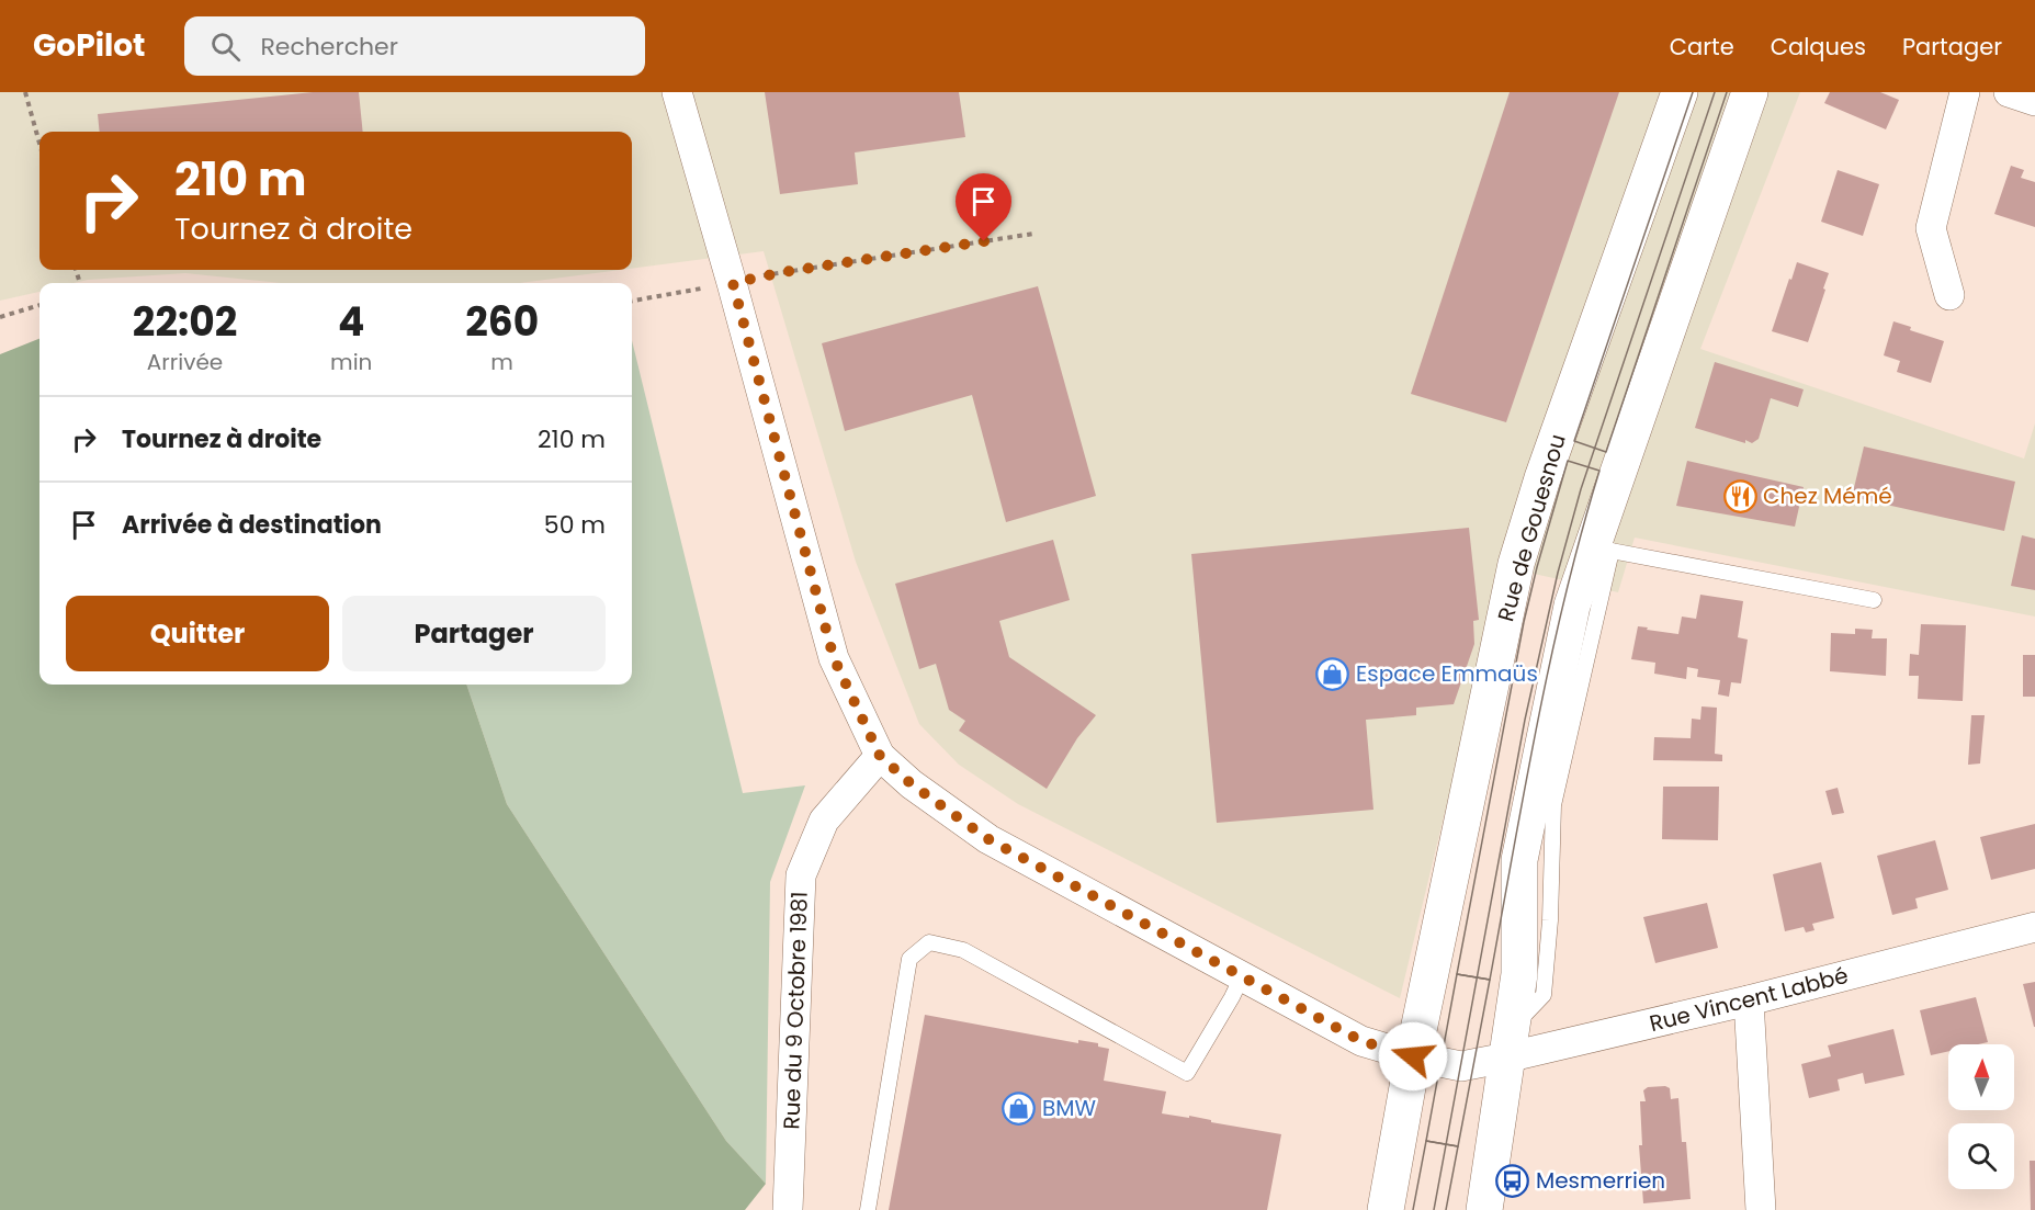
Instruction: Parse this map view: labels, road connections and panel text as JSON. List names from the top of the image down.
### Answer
{
  "streets": {
    "main road": ["Rue de Gouesnou"],
    "street": ["Rue Vincent Labbé", "Rue du 9 Octobre 1981"]
  },
  "crossings": [
    ["Rue de Gouesnou", "Rue Vincent Labbé"]
  ],
  "places": {
    "restaurant": ["Chez Mémé"],
    "shop": ["Espace Emmaüs", "BMW"],
    "bus stop": ["Mesmerrien"]
  },
  "north": "top",
  "page": {
    "header": "GoPilot",
    "search": "Rechercher",
    "nav": ["Carte", "Calques", "Partager"],
    "turn": ["210 m", "Tournez à droite"],
    "eta": [
      "22:02",
      "Arrivée",
      "4",
      "min",
      "260",
      "m"
    ],
    "list": [
      {
        "name": "Tournez à droite",
        "value": "210 m"
      },
      {
        "name": "Arrivée à destination",
        "value": "50 m"
      }
    ],
    "buttons": ["Quitter", "Partager"]
  }
}
